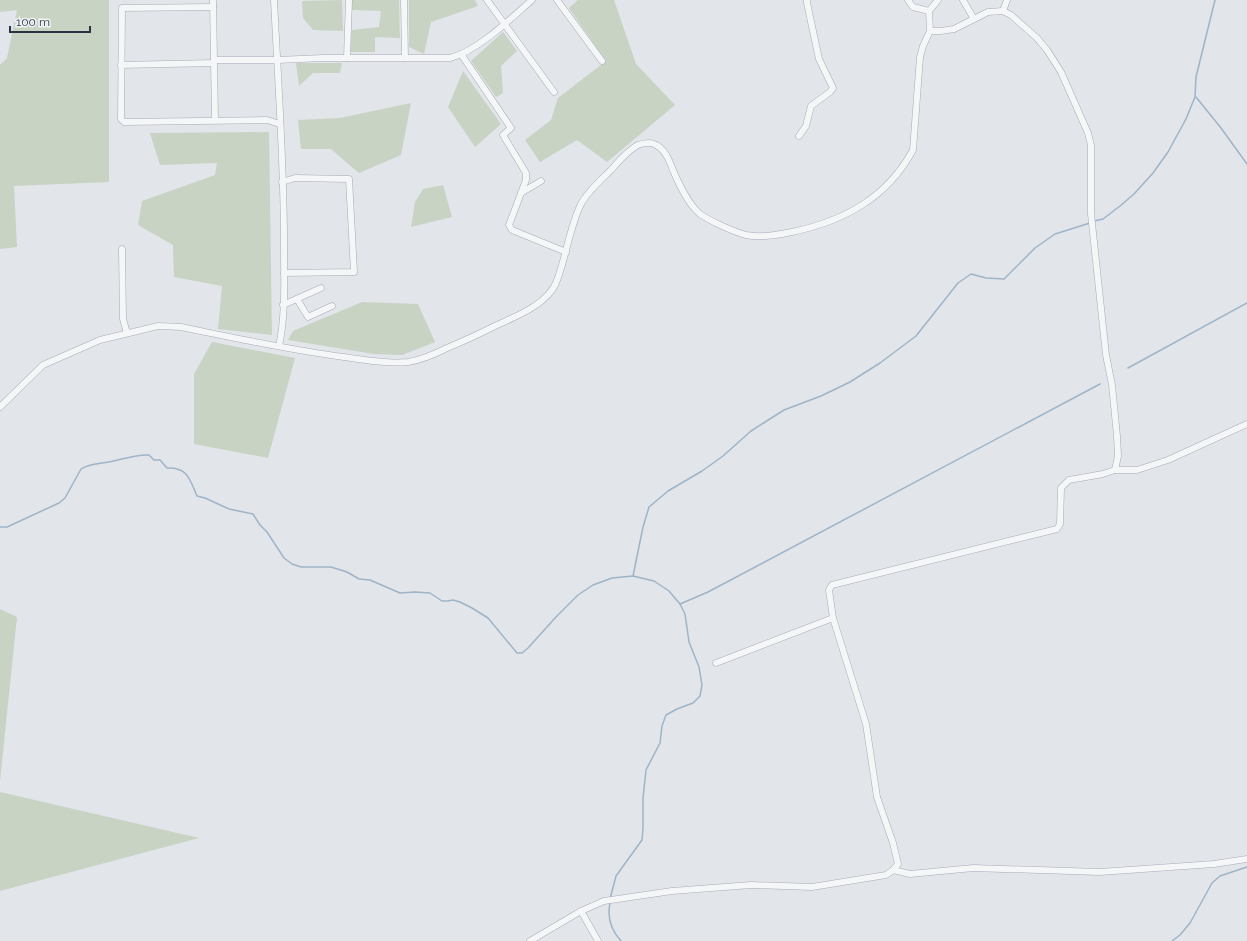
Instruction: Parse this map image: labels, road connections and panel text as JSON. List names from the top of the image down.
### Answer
{
  "scale_bar": "100 m"
}
